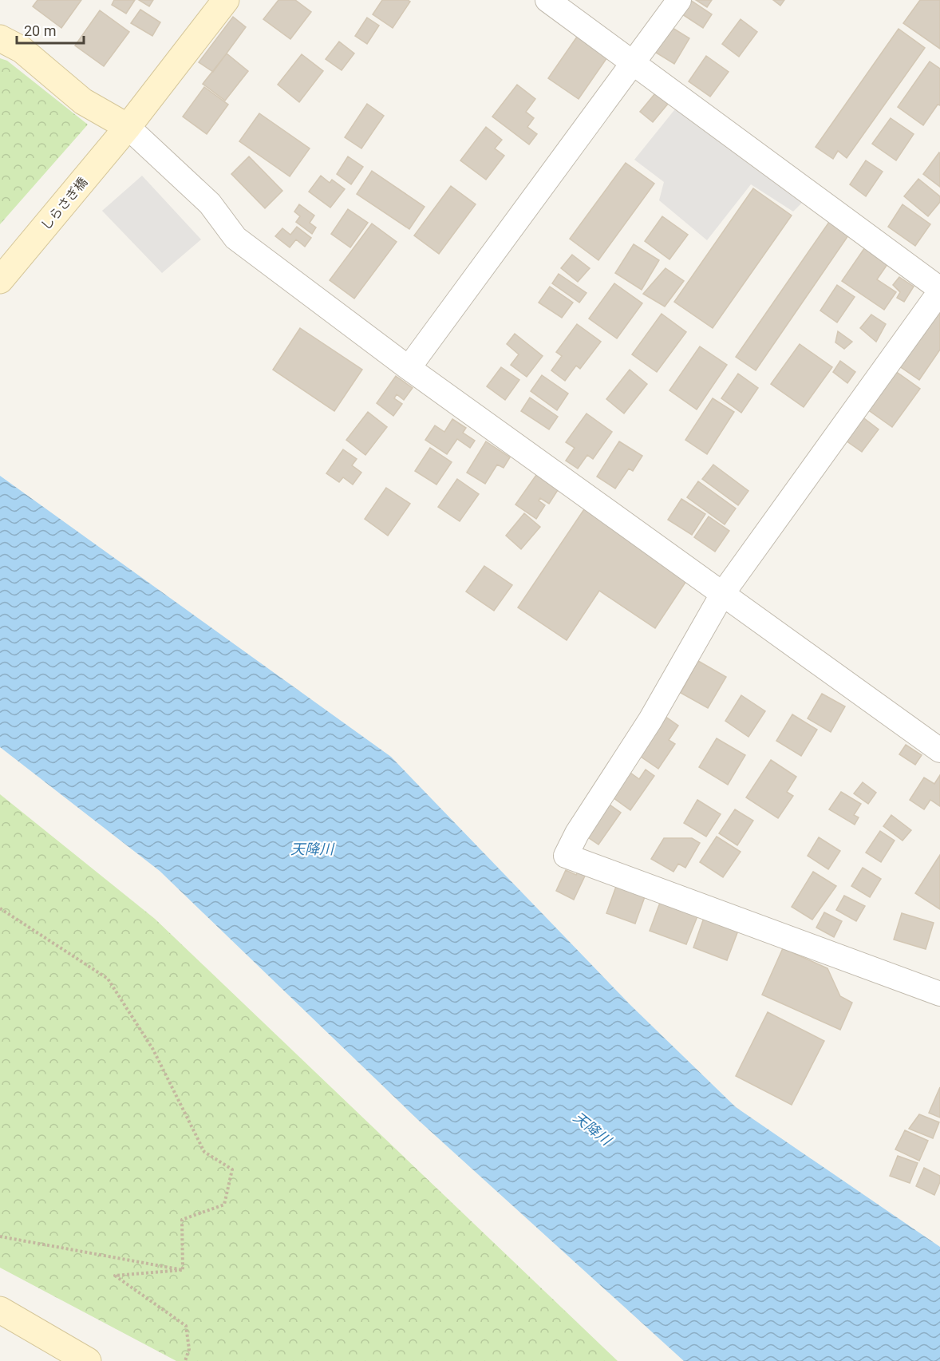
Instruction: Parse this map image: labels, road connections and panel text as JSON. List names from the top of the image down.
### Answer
{
  "streets": {
    "street": ["しらさぎ橋"]
  },
  "water": ["天降川"],
  "scale_bar": "20 m"
}
